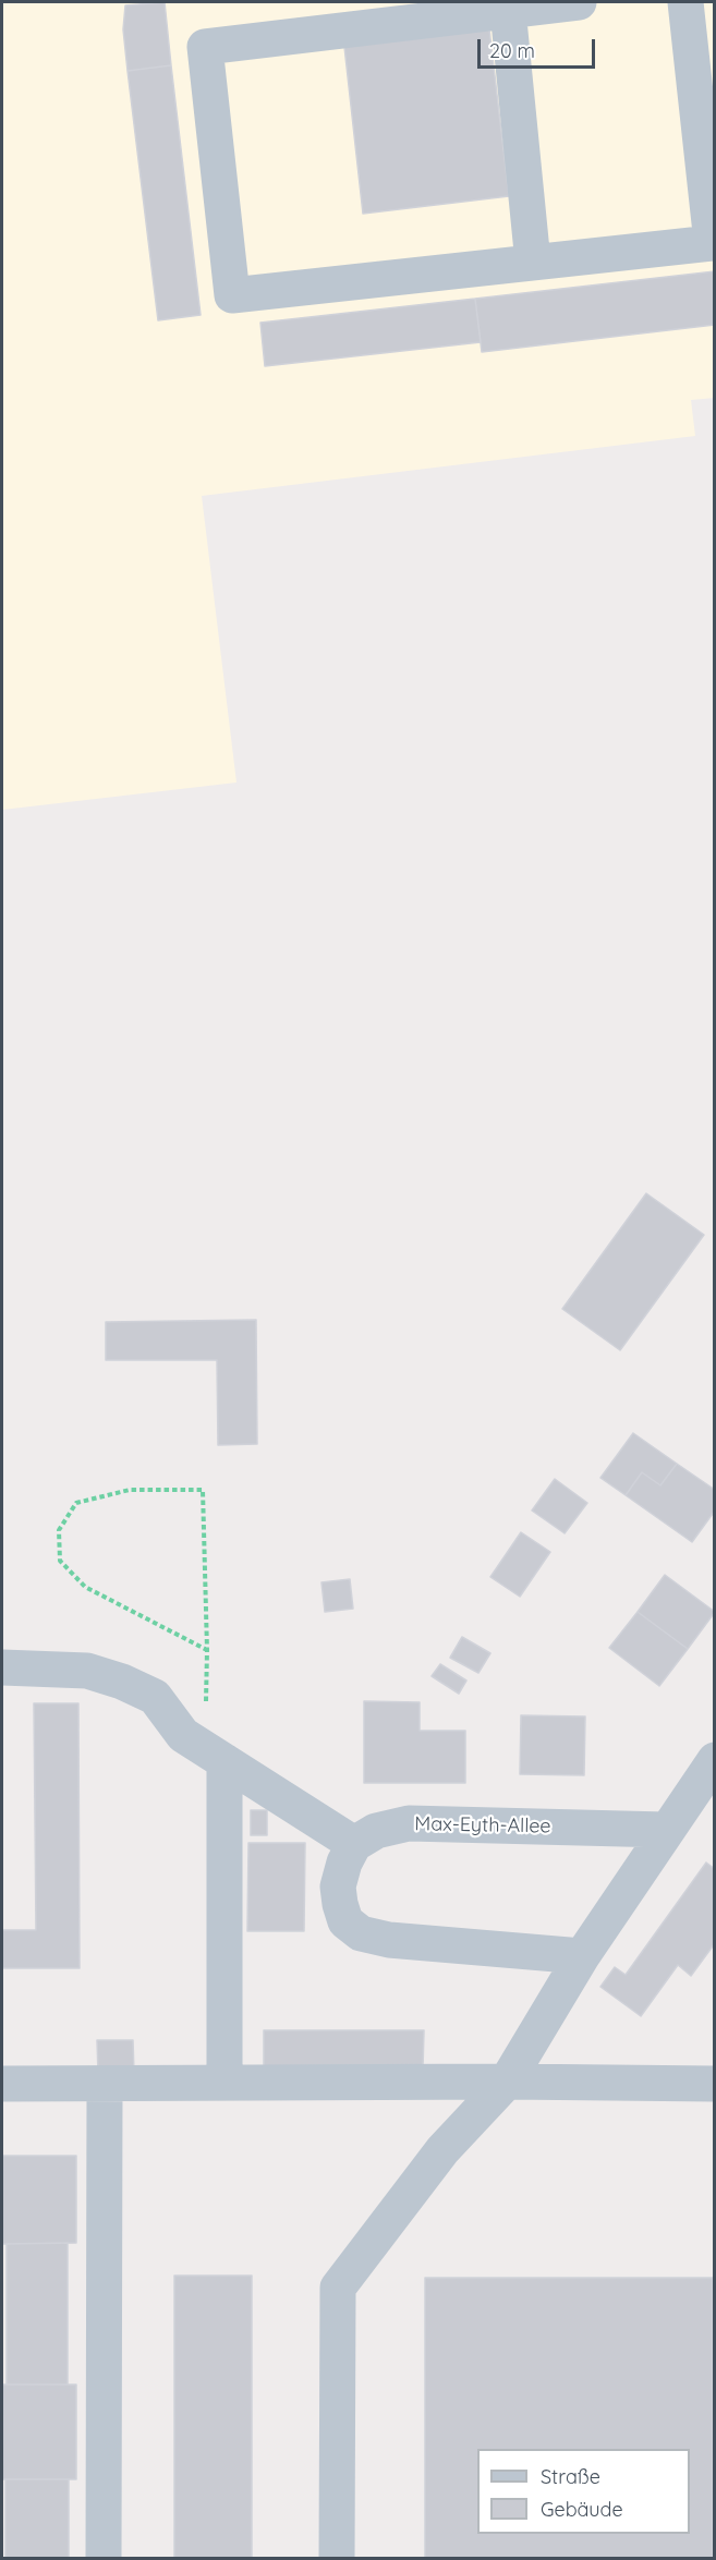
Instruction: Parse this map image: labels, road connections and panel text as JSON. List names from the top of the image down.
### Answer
{
  "streets": {
    "street": ["Max-Eyth-Allee"]
  },
  "legend": ["Straße", "Gebäude"],
  "scale_bar": "20 m"
}
